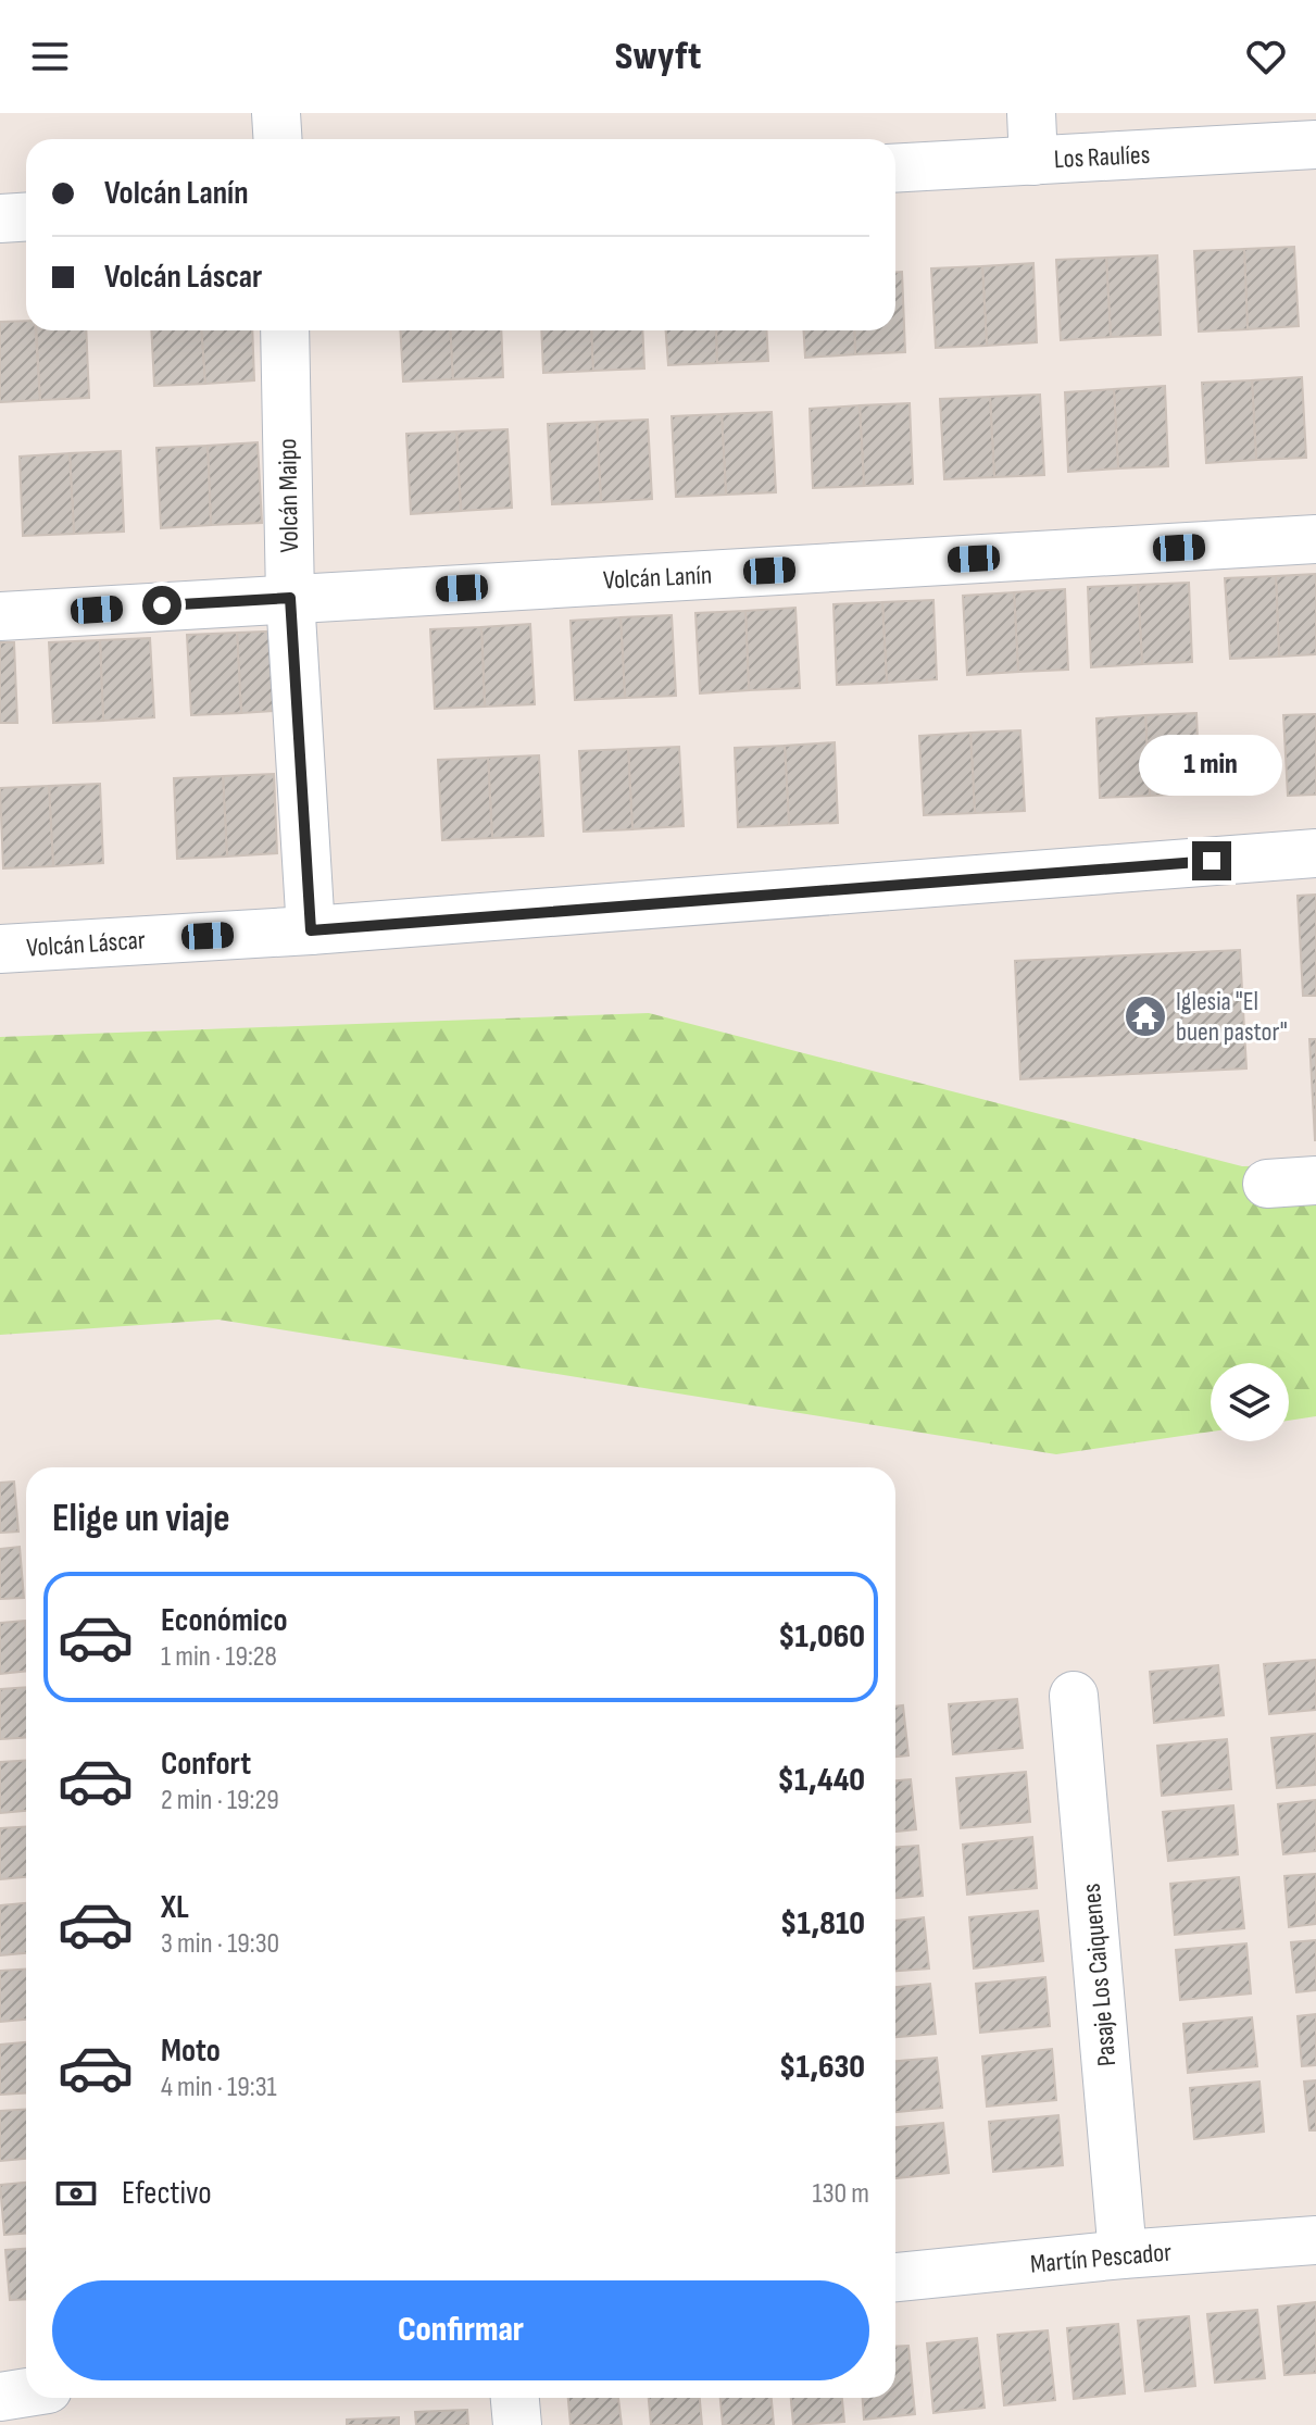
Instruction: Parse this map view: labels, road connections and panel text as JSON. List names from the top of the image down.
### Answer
{
  "streets": {
    "street": [
      "Los Raulíes",
      "Volcán Maipo",
      "Volcán Lanín",
      "Volcán Láscar",
      "Pasaje Los Caiquenes",
      "Martín Pescador"
    ]
  },
  "crossings": [
    ["Volcán Maipo", "Volcán Lanín"],
    ["Volcán Maipo", "Volcán Láscar"],
    ["Pasaje Los Caiquenes", "Martín Pescador"]
  ],
  "places": {
    "temple": ["Iglesia \"El buen pastor\""]
  },
  "page": {
    "header": "Swyft",
    "banner": ["Volcán Lanín", "Volcán Láscar"],
    "bubble": "1 min",
    "heading": "Elige un viaje",
    "list": [
      {
        "name": "Económico",
        "note": "1 min · 19:28",
        "value": "$1,060"
      },
      {
        "name": "Confort",
        "note": "2 min · 19:29",
        "value": "$1,440"
      },
      {
        "name": "XL",
        "note": "3 min · 19:30",
        "value": "$1,810"
      },
      {
        "name": "Moto",
        "note": "4 min · 19:31",
        "value": "$1,630"
      }
    ],
    "pay": ["Efectivo", "130 m"],
    "buttons": "Confirmar"
  }
}
